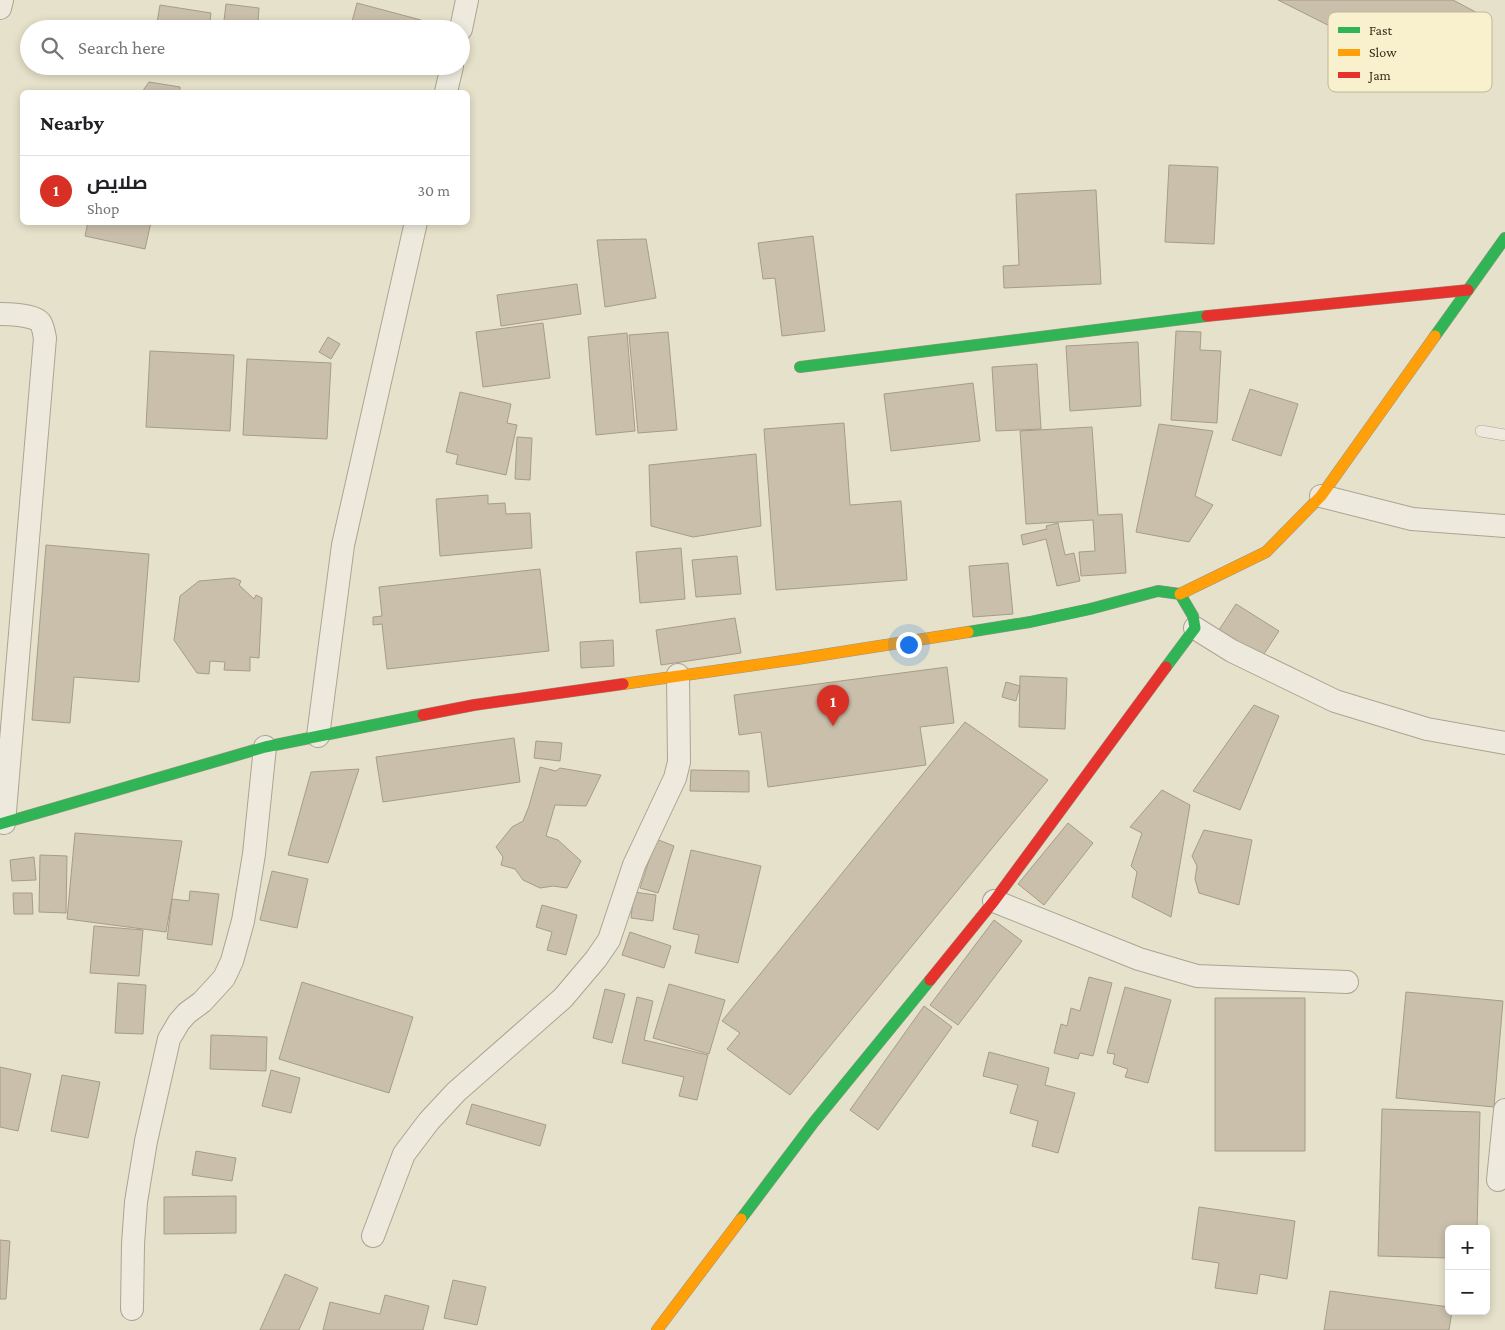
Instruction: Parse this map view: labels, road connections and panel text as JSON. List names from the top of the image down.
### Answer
{
  "legend": ["Fast", "Slow", "Jam"],
  "page": {
    "search": "Search here",
    "heading": "Nearby",
    "list": [
      {
        "mark": "1",
        "name": "صلايص",
        "note": "Shop",
        "value": "30 m"
      }
    ],
    "pins": "1",
    "map_buttons": ["+", "−"]
  }
}
